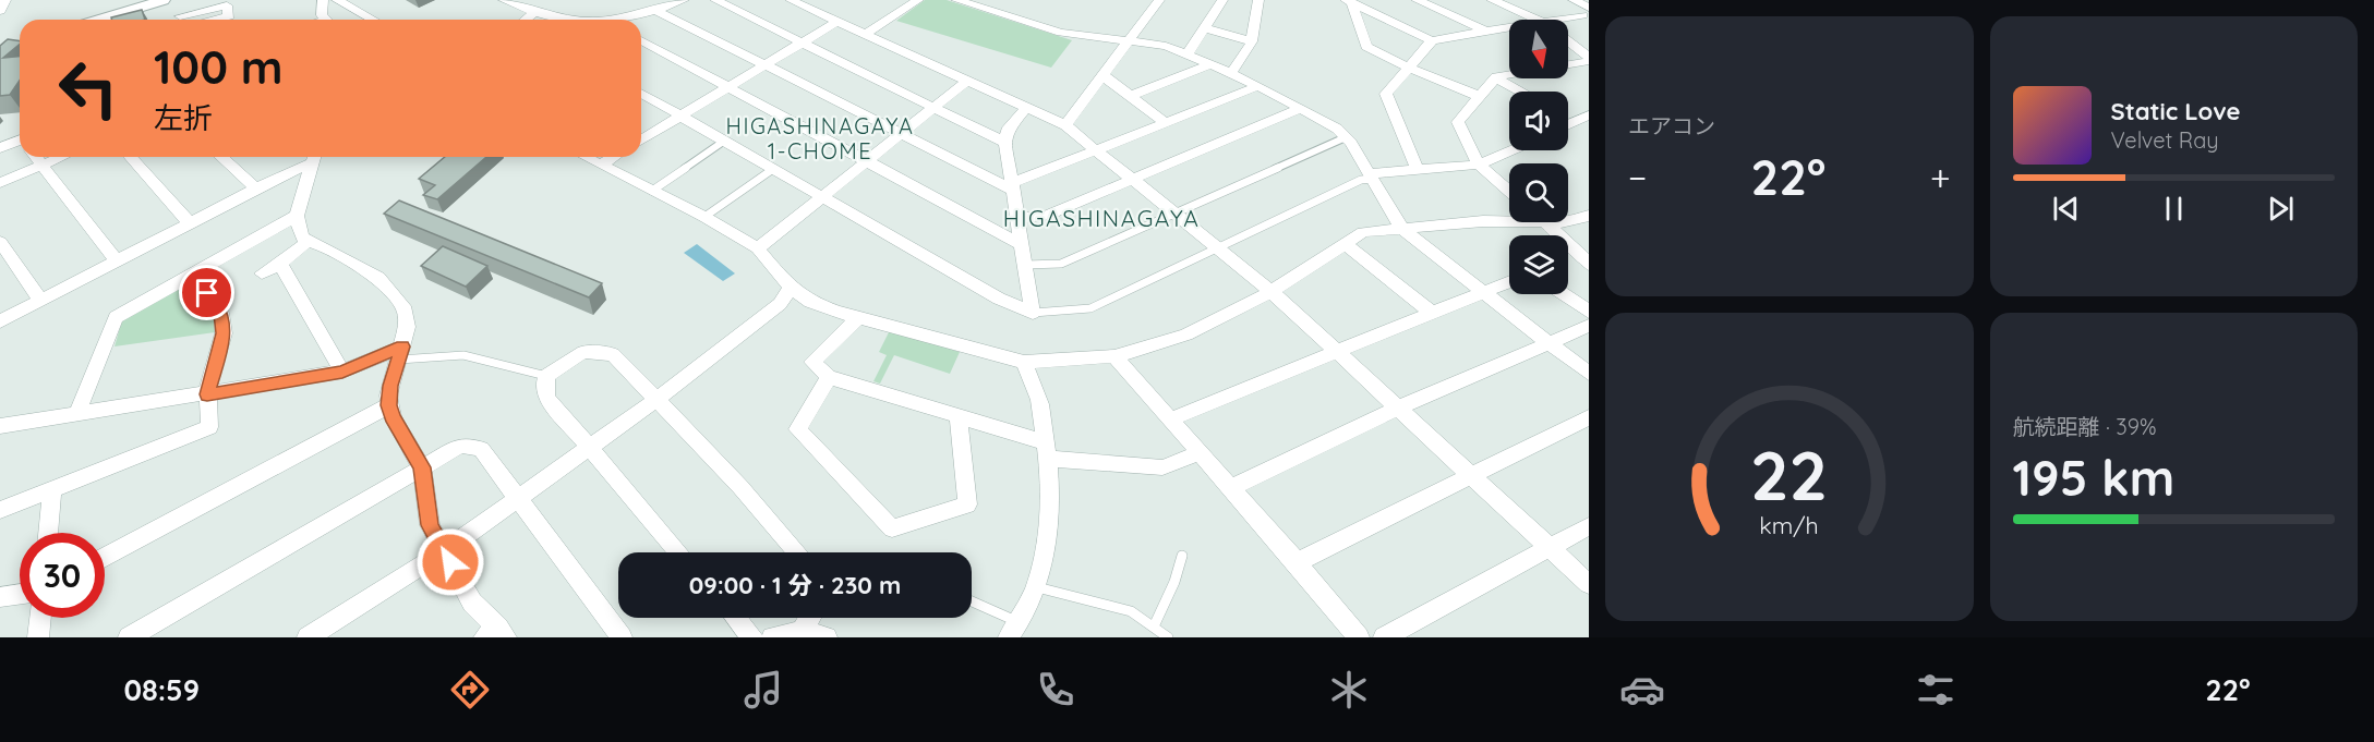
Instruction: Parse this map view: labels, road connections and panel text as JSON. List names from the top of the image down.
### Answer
{
  "districts": ["HIGASHINAGAYA 1-CHOME", "HIGASHINAGAYA"],
  "north": "bottom",
  "page": {
    "tile": [
      "エアコン",
      ["航続距離 · 39%", "195 km"]
    ],
    "turn": ["100 m", "左折"],
    "song": ["Static Love", "Velvet Ray"],
    "heat": ["−", "22°", "+"],
    "limit": "30",
    "trip": "09:00 · 1 分 · 230 m",
    "tabs": ["08:59", "22°"],
    "gauge": ["22", "km/h"]
  }
}
